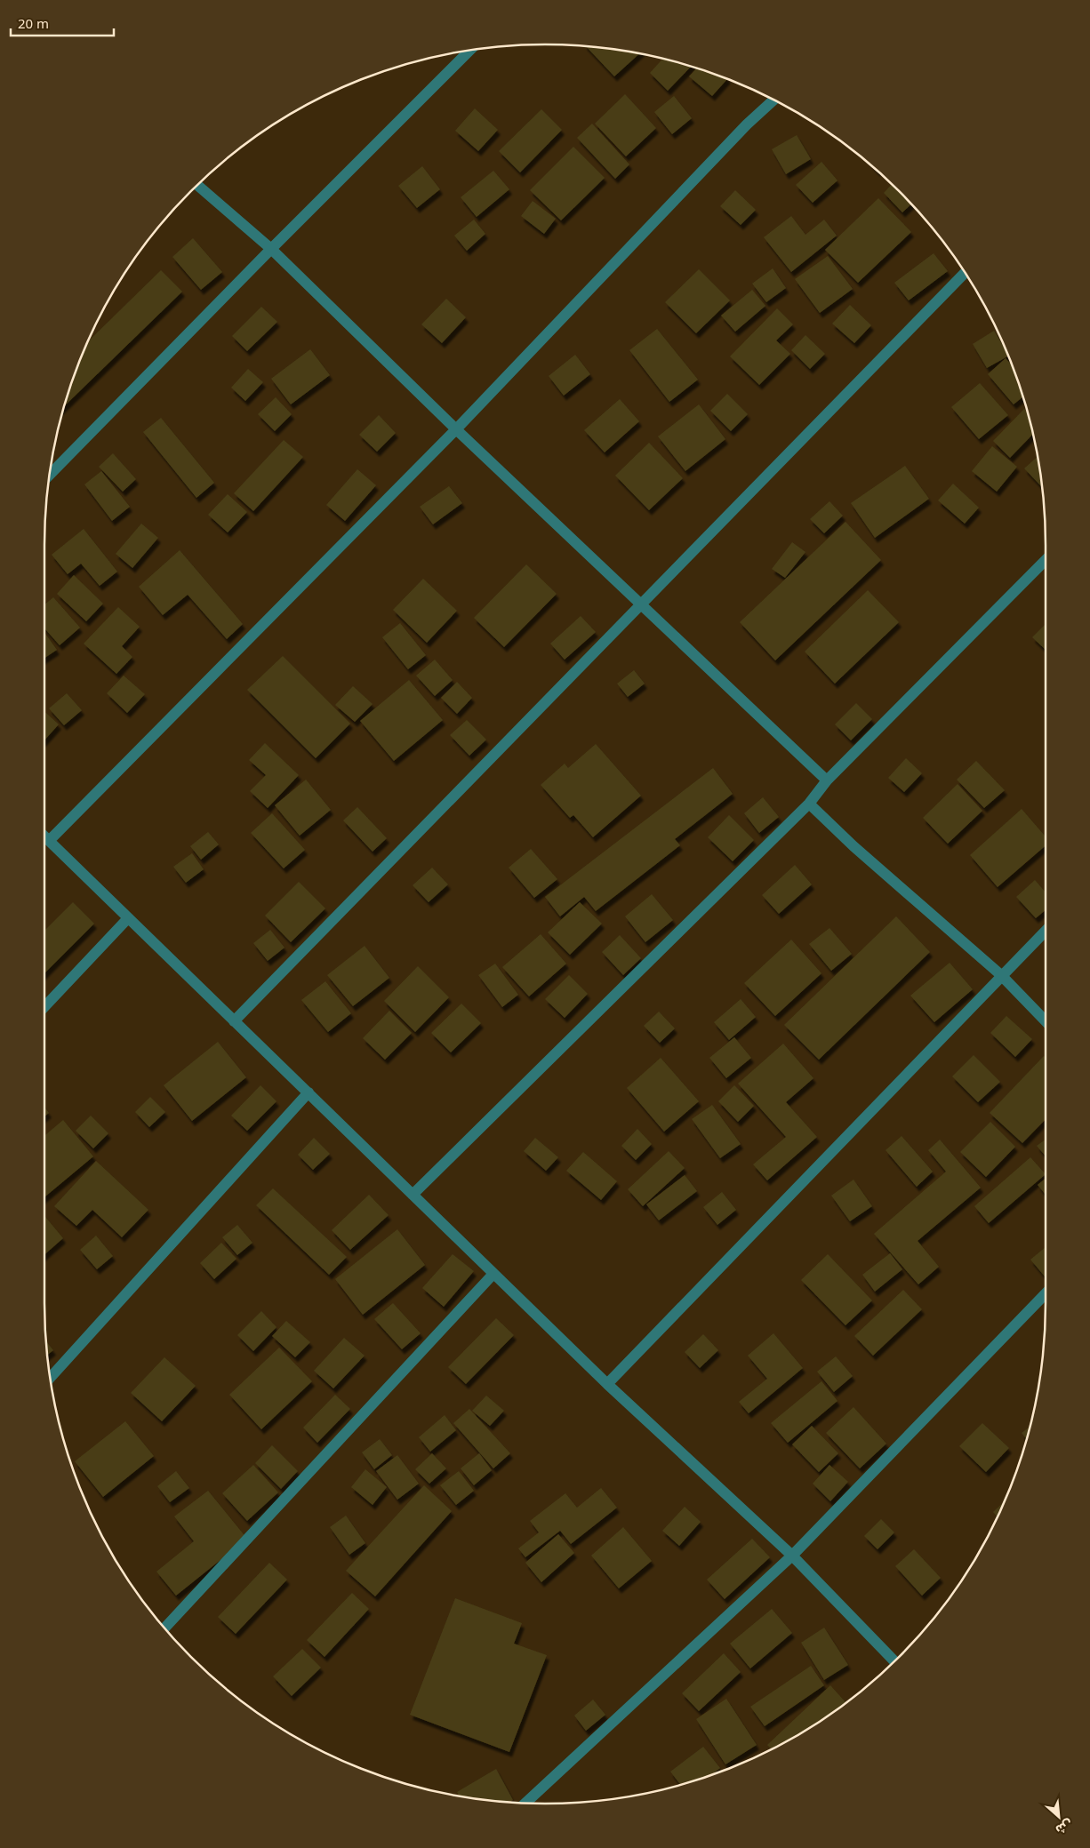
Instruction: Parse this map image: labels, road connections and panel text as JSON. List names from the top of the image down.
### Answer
{
  "scale_bar": "20 m",
  "north": "bottom right"
}
